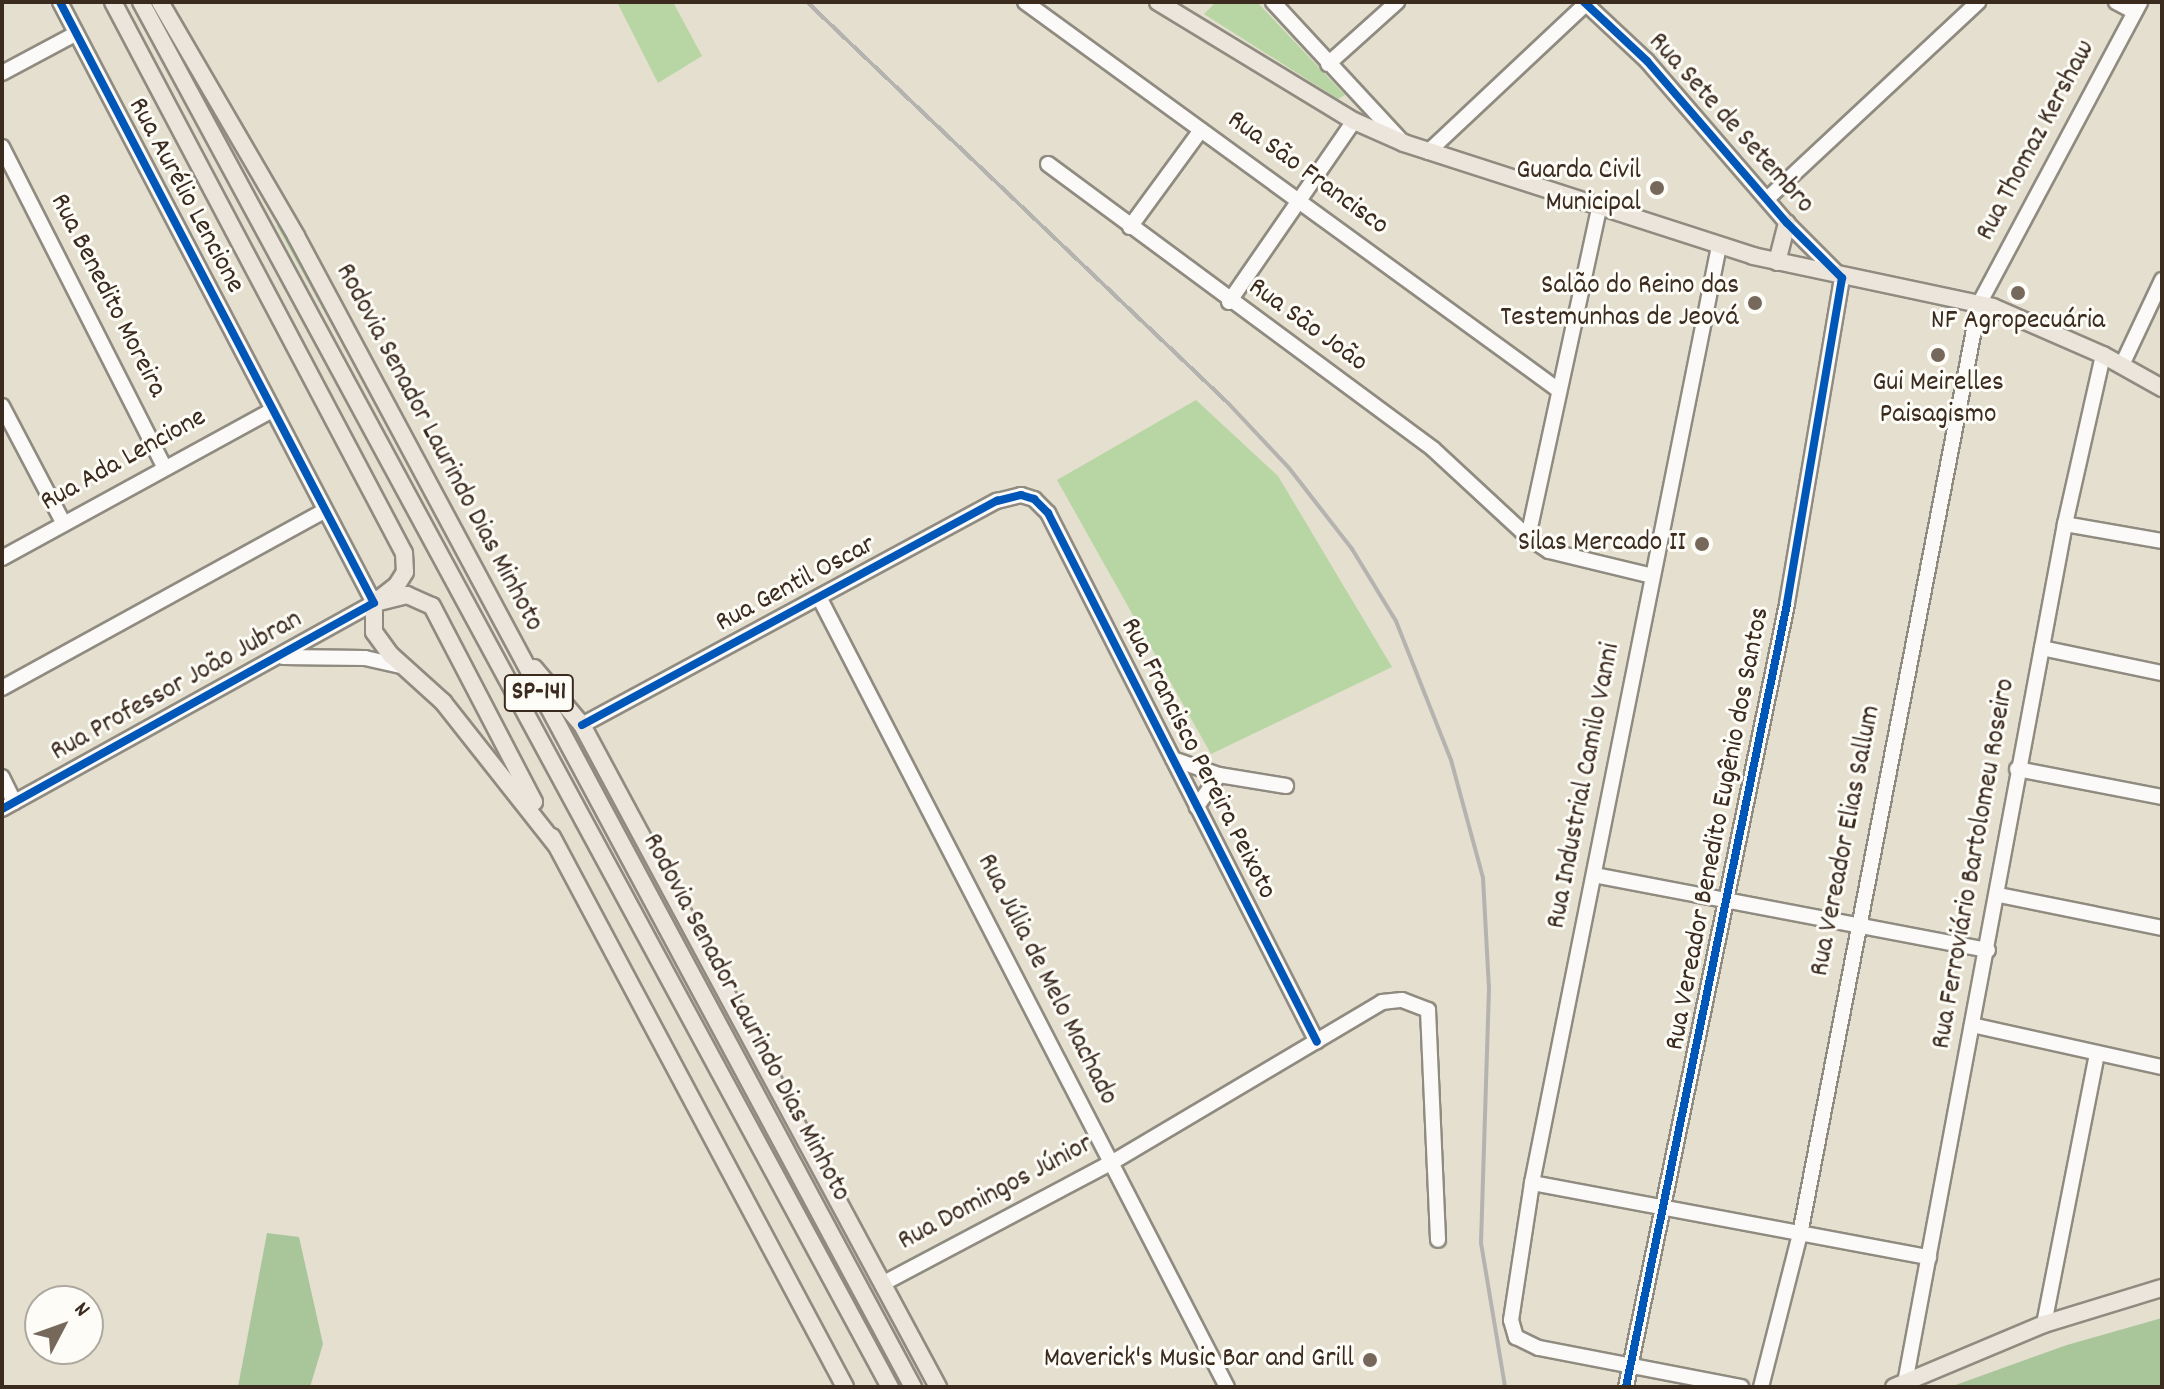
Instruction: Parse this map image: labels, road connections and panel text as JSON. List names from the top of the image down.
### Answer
{
  "streets": {
    "main road": ["Rodovia Senador Laurindo Dias Minhoto", "SP-141"],
    "street": [
      "Rua Sete de Setembro",
      "Rua Thomaz Kershaw",
      "Rua São Francisco",
      "Rua Aurélio Lencione",
      "Rua Benedito Moreira",
      "Rua São João",
      "Rua Ada Lencione",
      "Rua Gentil Oscar",
      "Rua Professor João Jubran",
      "Rua Francisco Pereira Peixoto",
      "Rua Industrial Camilo Vanni",
      "Rua Vereador Benedito Eugênio dos Santos",
      "Rua Vereador Elias Sallum",
      "Rua Ferroviário Bartolomeu Roseiro",
      "Rua Júlia de Melo Machado",
      "Rua Domingos Júnior"
    ]
  },
  "crossings": [
    ["Rua Sete de Setembro", "Rua Vereador Benedito Eugênio dos Santos"],
    ["Rua Thomaz Kershaw", "Rua Vereador Elias Sallum"],
    ["Rua Aurélio Lencione", "Rua Ada Lencione"],
    ["Rua Aurélio Lencione", "Rua Professor João Jubran"],
    ["Rua Aurélio Lencione", "SP-141"],
    ["Rua Benedito Moreira", "Rua Ada Lencione"],
    ["Rua São João", "Rua Industrial Camilo Vanni"],
    ["Rua Gentil Oscar", "SP-141"],
    ["Rua Gentil Oscar", "Rua Francisco Pereira Peixoto"],
    ["Rua Gentil Oscar", "Rua Júlia de Melo Machado"],
    ["Rua Professor João Jubran", "SP-141"],
    ["SP-141", "Rua Domingos Júnior"],
    ["Rua Francisco Pereira Peixoto", "Rua Domingos Júnior"],
    ["Rua Industrial Camilo Vanni", "Rua Vereador Benedito Eugênio dos Santos"],
    ["Rua Júlia de Melo Machado", "Rua Domingos Júnior"]
  ],
  "places": [
    "Guarda Civil Municipal",
    "NF Agropecuária",
    "Salão do Reino das Testemunhas de Jeová",
    "Gui Meirelles Paisagismo",
    "Silas Mercado II",
    "Maverick's Music Bar and Grill"
  ],
  "north": "top right"
}
